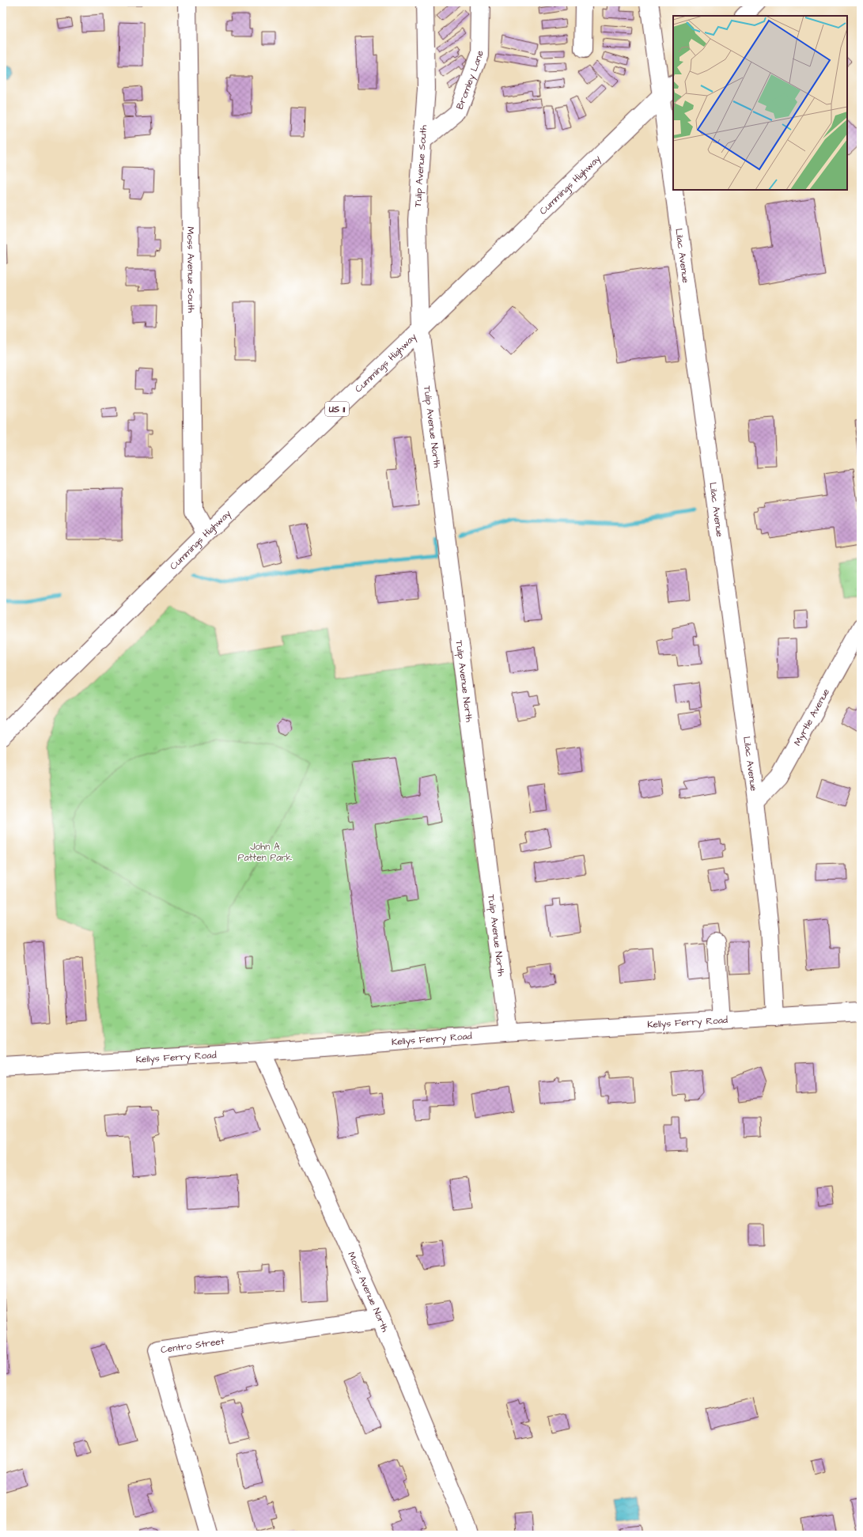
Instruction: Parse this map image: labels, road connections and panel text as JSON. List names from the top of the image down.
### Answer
{
  "streets": {
    "street": [
      "Bromley Lane",
      "Tulip Avenue South",
      "Cummings Highway",
      "Lilac Avenue",
      "Moss Avenue South",
      "US 11",
      "Tulip Avenue North",
      "Myrtle Avenue",
      "Kellys Ferry Road",
      "Moss Avenue North",
      "Centro Street"
    ]
  },
  "crossings": [
    ["Bromley Lane", "Tulip Avenue South"],
    ["Tulip Avenue South", "Cummings Highway"],
    ["Tulip Avenue South", "Tulip Avenue North"],
    ["Cummings Highway", "Lilac Avenue"],
    ["Cummings Highway", "Moss Avenue South"],
    ["Cummings Highway", "Tulip Avenue North"],
    ["Lilac Avenue", "Myrtle Avenue"],
    ["Lilac Avenue", "Kellys Ferry Road"],
    ["Tulip Avenue North", "Kellys Ferry Road"],
    ["Kellys Ferry Road", "Moss Avenue North"],
    ["Moss Avenue North", "Centro Street"]
  ],
  "parks": ["John A Patten Park"]
}
